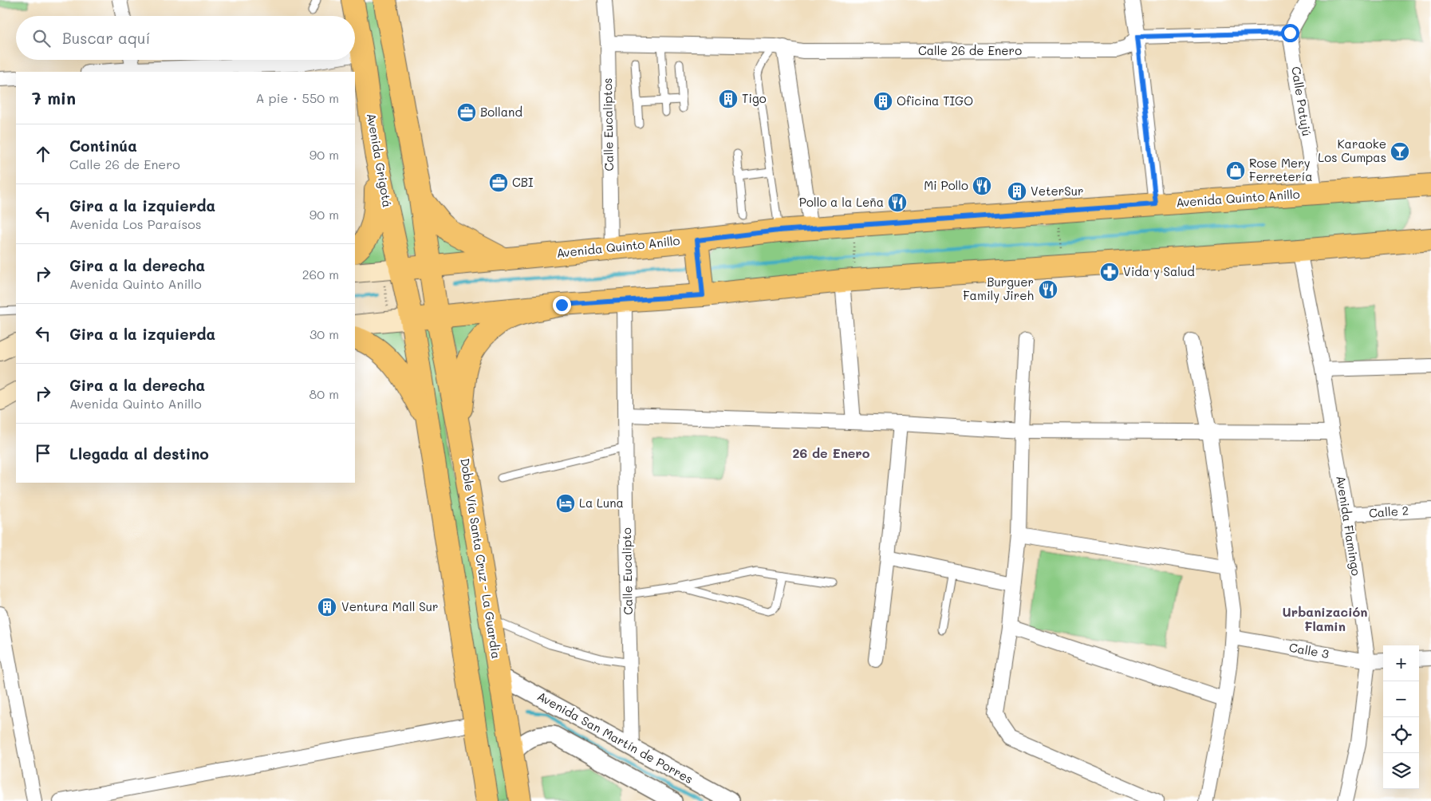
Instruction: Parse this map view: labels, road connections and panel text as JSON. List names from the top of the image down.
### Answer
{
  "streets": {
    "main road": ["Avenida Grigotá", "Avenida Quinto Anillo", "Doble Vía Santa Cruz - La Guardia"],
    "street": [
      "Calle 26 de Enero",
      "Calle Patujú",
      "Calle Eucaliptos",
      "Calle 2",
      "Avenida Flamingo",
      "Calle Eucalipto",
      "Calle 3",
      "Avenida San Martín de Porres"
    ]
  },
  "crossings": [
    ["Calle 26 de Enero", "Calle Eucaliptos"],
    ["Calle Patujú", "Avenida Quinto Anillo"],
    ["Calle Eucaliptos", "Avenida Quinto Anillo"],
    ["Avenida Grigotá", "Avenida Quinto Anillo"],
    ["Calle 2", "Avenida Flamingo"],
    ["Avenida Flamingo", "Calle 3"],
    ["Doble Vía Santa Cruz - La Guardia", "Avenida San Martín de Porres"],
    ["Calle Eucalipto", "Avenida San Martín de Porres"]
  ],
  "districts": ["26 de Enero", "Urbanización Flamin"],
  "places": {
    "building": [
      "Tigo",
      "Oficina TIGO",
      "VeterSur",
      "Ventura Mall Sur"
    ],
    "office": ["Bolland", "CBI"],
    "bar": ["Karaoke Los Cumpas"],
    "shop": ["Rose Mery Ferretería"],
    "restaurant": ["Mi Pollo", "Pollo a la Leña", "Burguer Family Jireh"],
    "pharmacy": ["Vida y Salud"],
    "hotel": ["La Luna"]
  },
  "page": {
    "search": "Buscar aquí",
    "heading": ["7 min", "A pie · 550 m"],
    "list": [
      ["Continúa", "Calle 26 de Enero", "90 m"],
      ["Gira a la izquierda", "Avenida Los Paraísos", "90 m"],
      ["Gira a la derecha", "Avenida Quinto Anillo", "260 m"],
      ["Gira a la izquierda", "30 m"],
      ["Gira a la derecha", "Avenida Quinto Anillo", "80 m"],
      "Llegada al destino"
    ],
    "map_buttons": ["+", "−"]
  }
}
